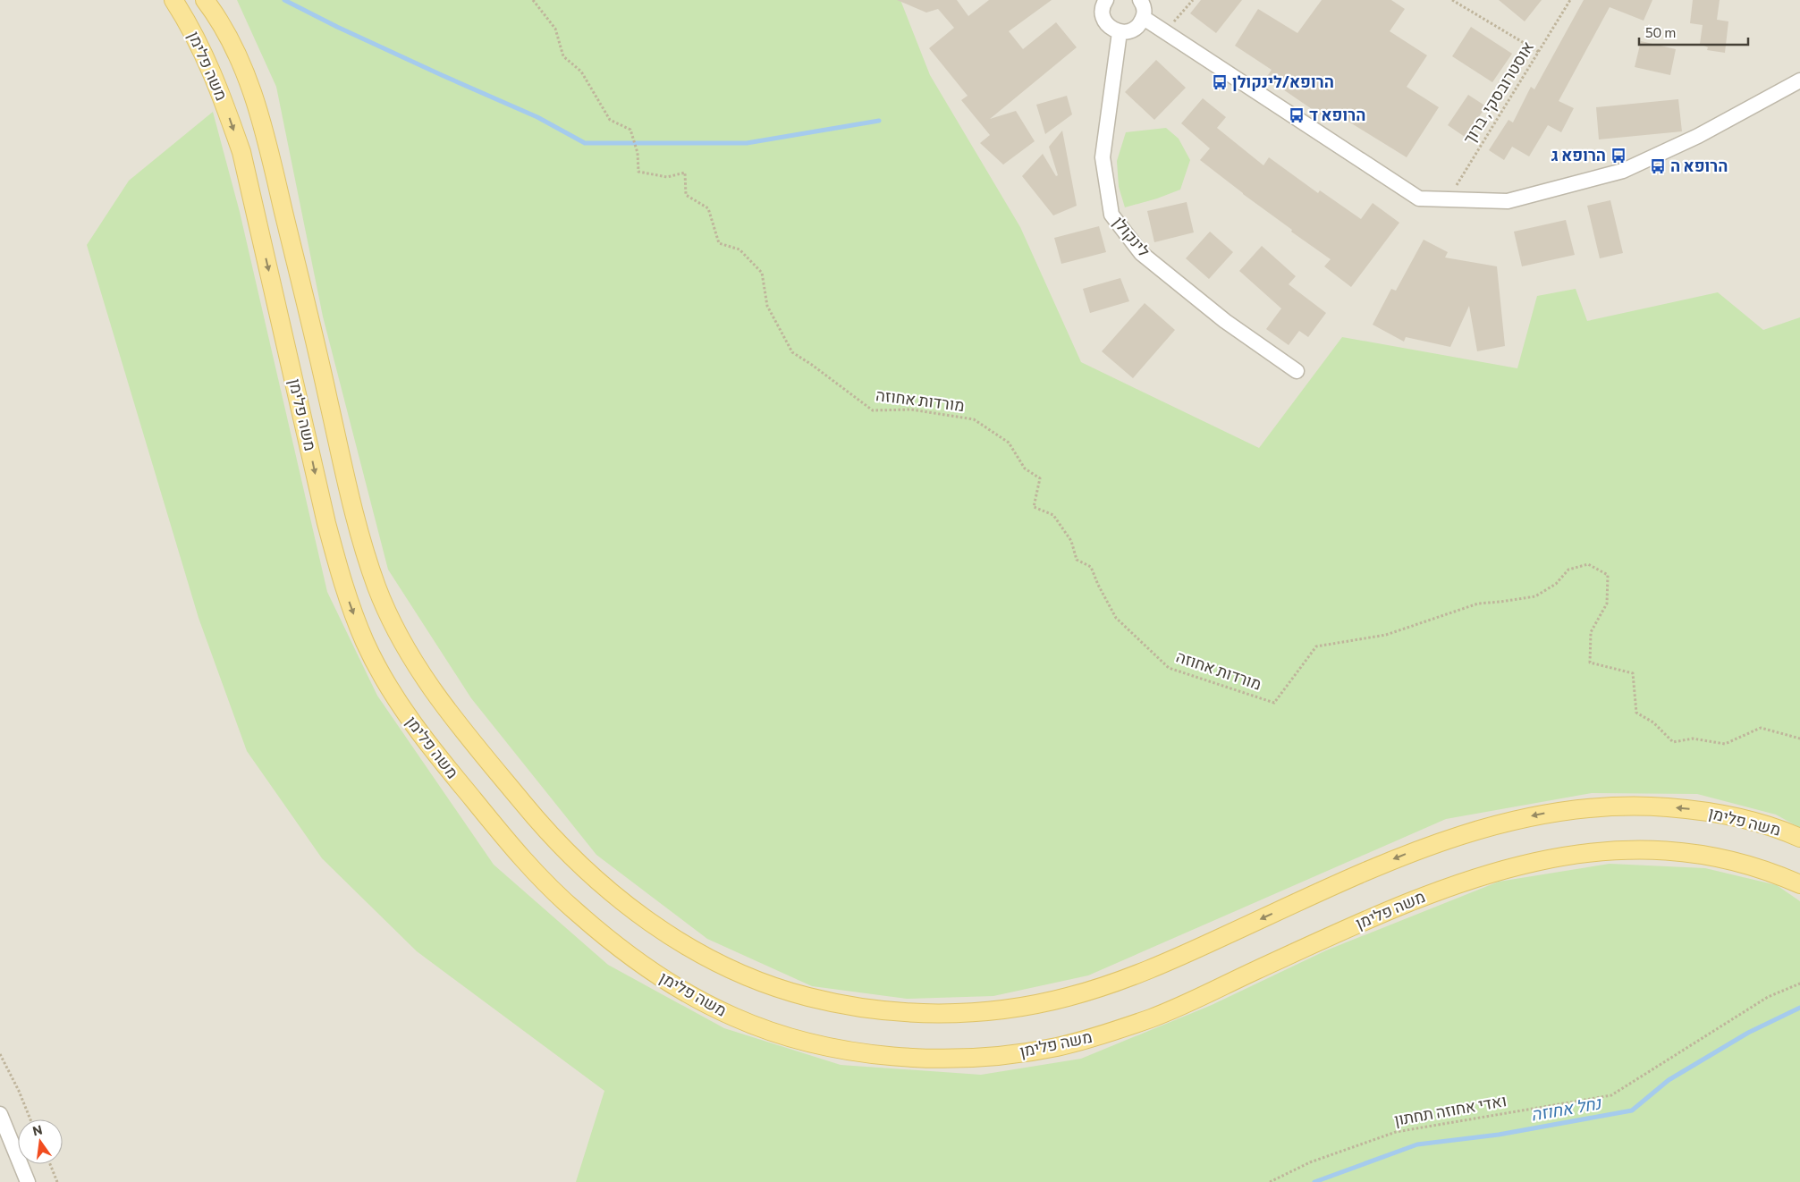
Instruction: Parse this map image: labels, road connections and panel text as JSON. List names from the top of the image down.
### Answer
{
  "streets": {
    "main road": ["משה פלימן"],
    "street": ["לינקולן"],
    "path": ["אוסטרובסקי, ברוך", "מורדות אחוזה", "ואדי אחוזה תחתון"]
  },
  "water": ["נחל אחוזה"],
  "places": {
    "bus stop": [
      "הרופא/לינקולן",
      "הרופא ד",
      "הרופא ג",
      "הרופא ה"
    ]
  },
  "scale_bar": "50 m",
  "north": "top"
}
